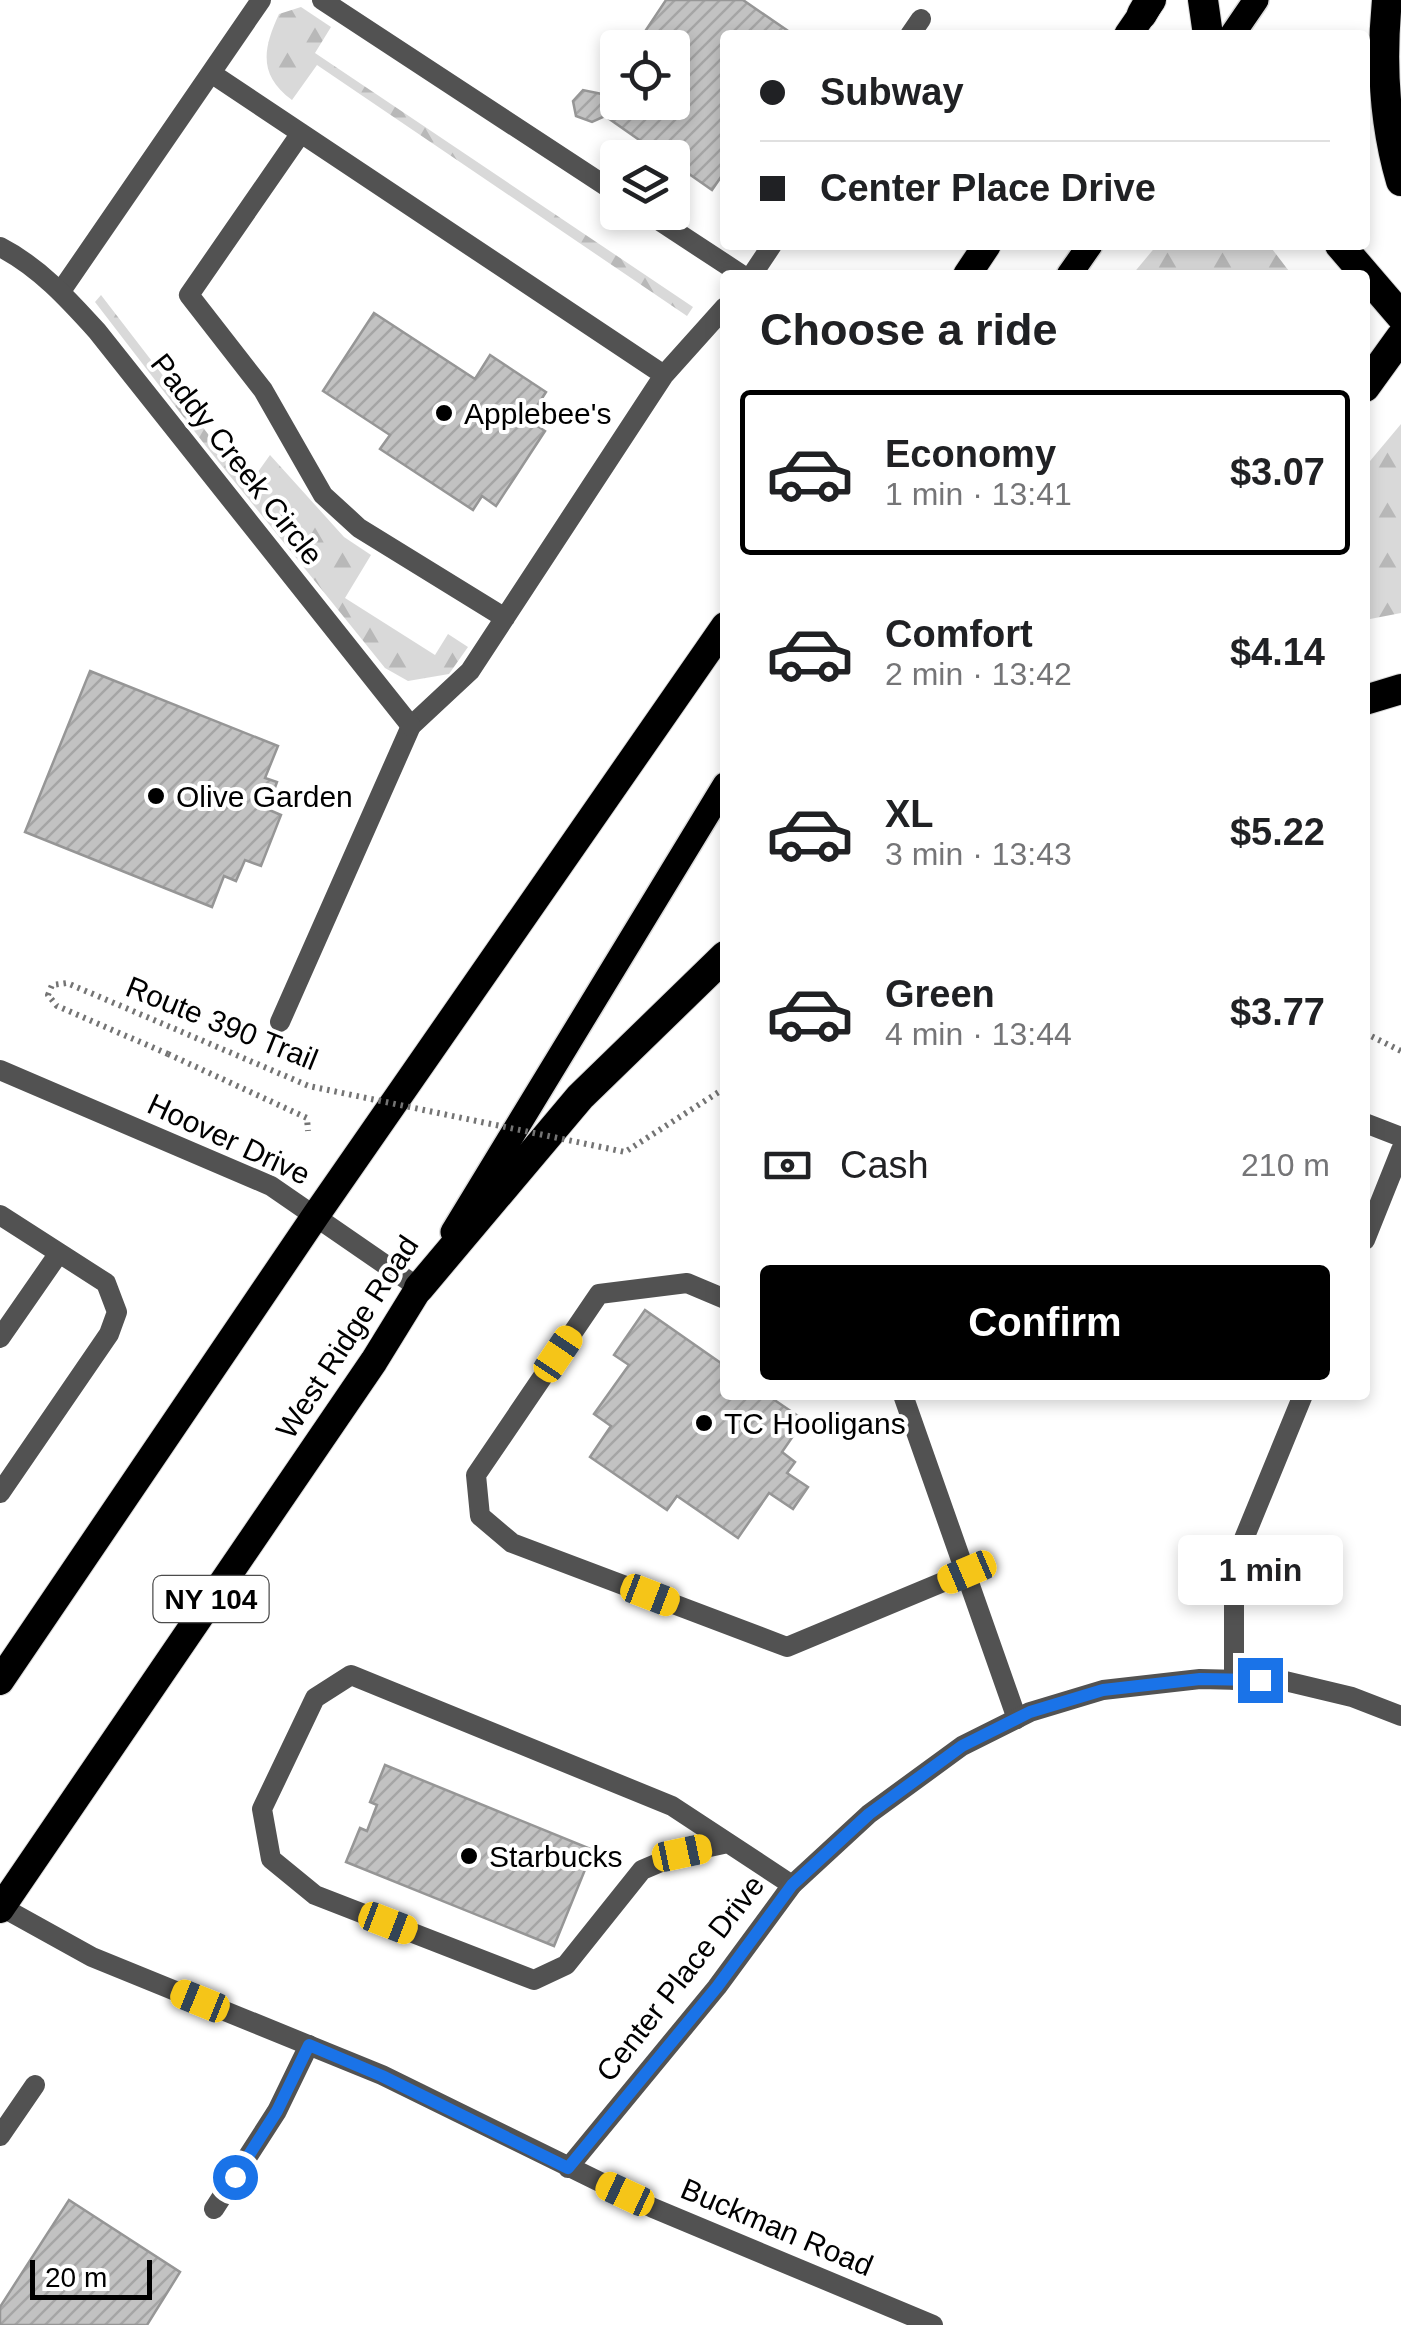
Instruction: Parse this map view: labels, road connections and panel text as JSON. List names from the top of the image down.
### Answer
{
  "streets": {
    "highway": ["West Ridge Road", "NY 104"],
    "street": [
      "Paddy Creek Circle",
      "Hoover Drive",
      "Center Place Drive",
      "Buckman Road"
    ],
    "path": ["Route 390 Trail"]
  },
  "crossings": [
    ["Hoover Drive", "West Ridge Road"],
    ["West Ridge Road", "Buckman Road"],
    ["Center Place Drive", "Buckman Road"]
  ],
  "places": [
    "Applebee's",
    "Olive Garden",
    "TC Hooligans",
    "Starbucks"
  ],
  "scale_bar": "20 m",
  "page": {
    "banner": ["Subway", "Center Place Drive"],
    "heading": "Choose a ride",
    "list": [
      {
        "name": "Economy",
        "note": "1 min · 13:41",
        "value": "$3.07"
      },
      {
        "name": "Comfort",
        "note": "2 min · 13:42",
        "value": "$4.14"
      },
      {
        "name": "XL",
        "note": "3 min · 13:43",
        "value": "$5.22"
      },
      {
        "name": "Green",
        "note": "4 min · 13:44",
        "value": "$3.77"
      }
    ],
    "pay": ["Cash", "210 m"],
    "buttons": "Confirm",
    "bubble": "1 min",
    "scale": "20 m"
  }
}
